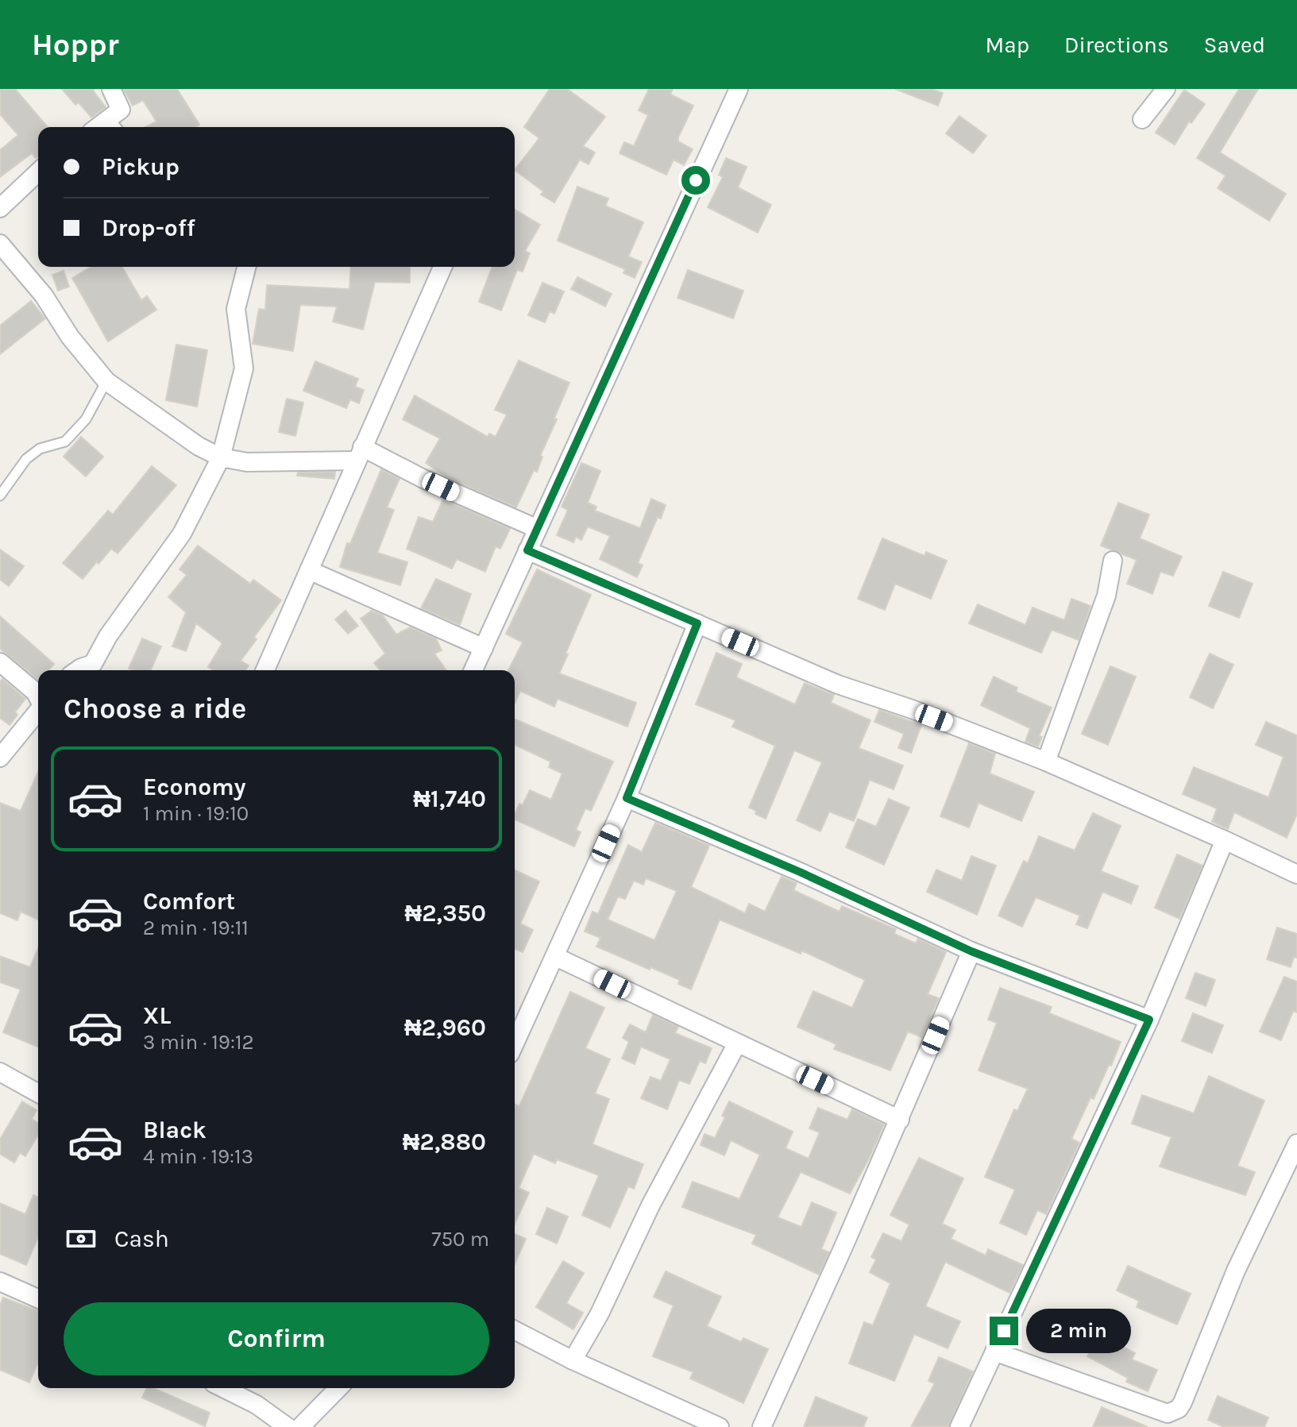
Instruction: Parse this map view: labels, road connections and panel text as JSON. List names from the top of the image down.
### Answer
{
  "page": {
    "header": "Hoppr",
    "nav": ["Map", "Directions", "Saved"],
    "banner": ["Pickup", "Drop-off"],
    "heading": "Choose a ride",
    "list": [
      {
        "name": "Economy",
        "note": "1 min · 19:10",
        "value": "₦1,740"
      },
      {
        "name": "Comfort",
        "note": "2 min · 19:11",
        "value": "₦2,350"
      },
      {
        "name": "XL",
        "note": "3 min · 19:12",
        "value": "₦2,960"
      },
      {
        "name": "Black",
        "note": "4 min · 19:13",
        "value": "₦2,880"
      }
    ],
    "pay": ["Cash", "750 m"],
    "buttons": "Confirm",
    "bubble": "2 min"
  }
}
